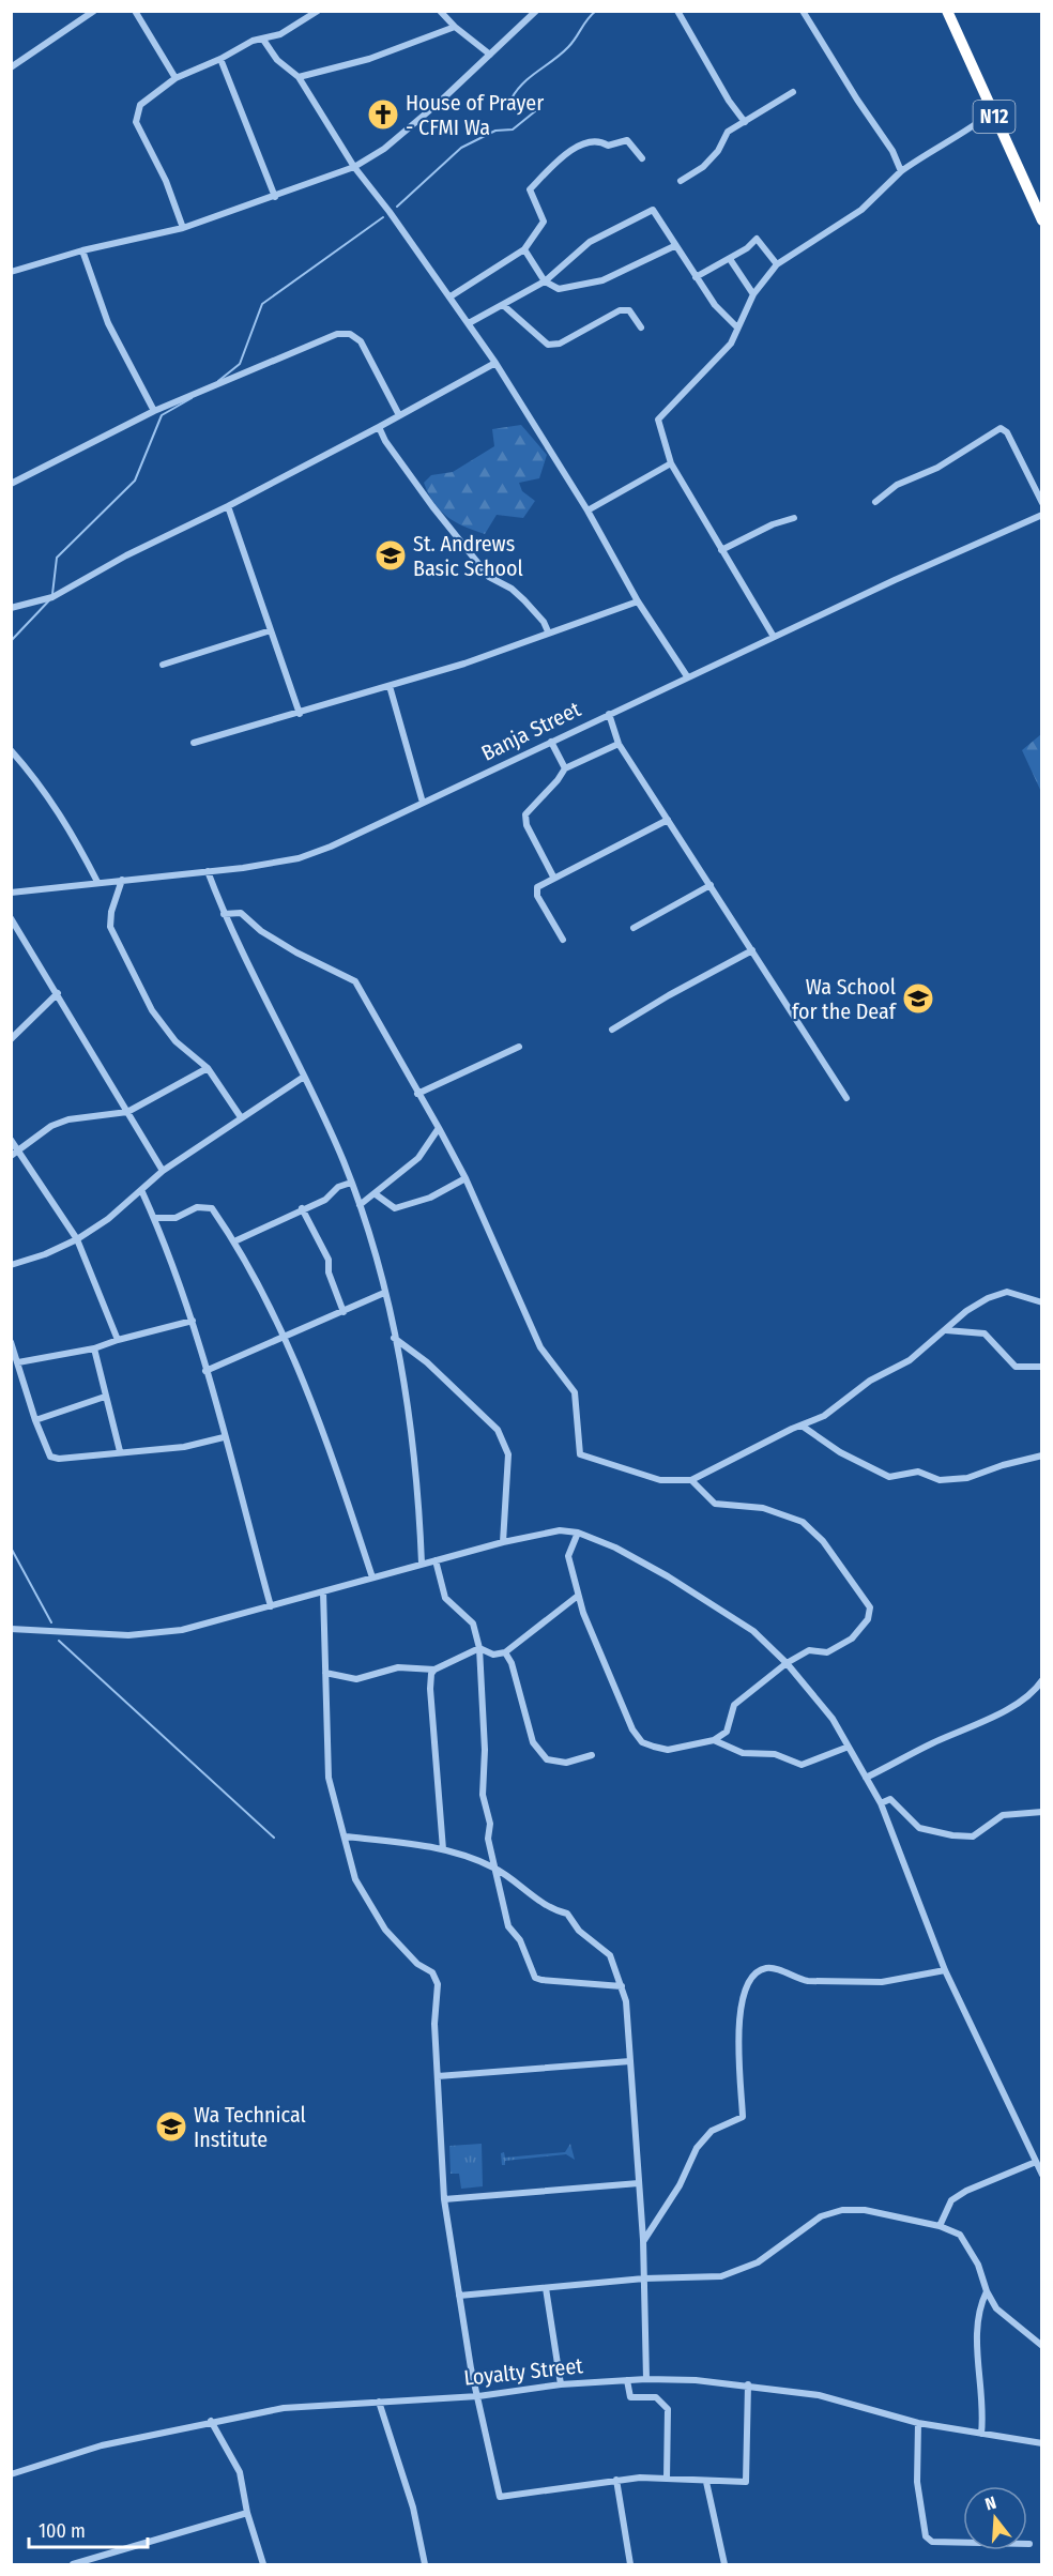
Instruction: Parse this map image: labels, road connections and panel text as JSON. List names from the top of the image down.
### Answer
{
  "streets": {
    "highway": ["N12"],
    "street": ["Banja Street", "Loyalty Street"]
  },
  "places": {
    "church": ["House of Prayer - CFMI Wa"],
    "school or university": ["St. Andrews Basic School", "Wa School for the Deaf", "Wa Technical Institute"]
  },
  "scale_bar": "100 m",
  "north": "top"
}
